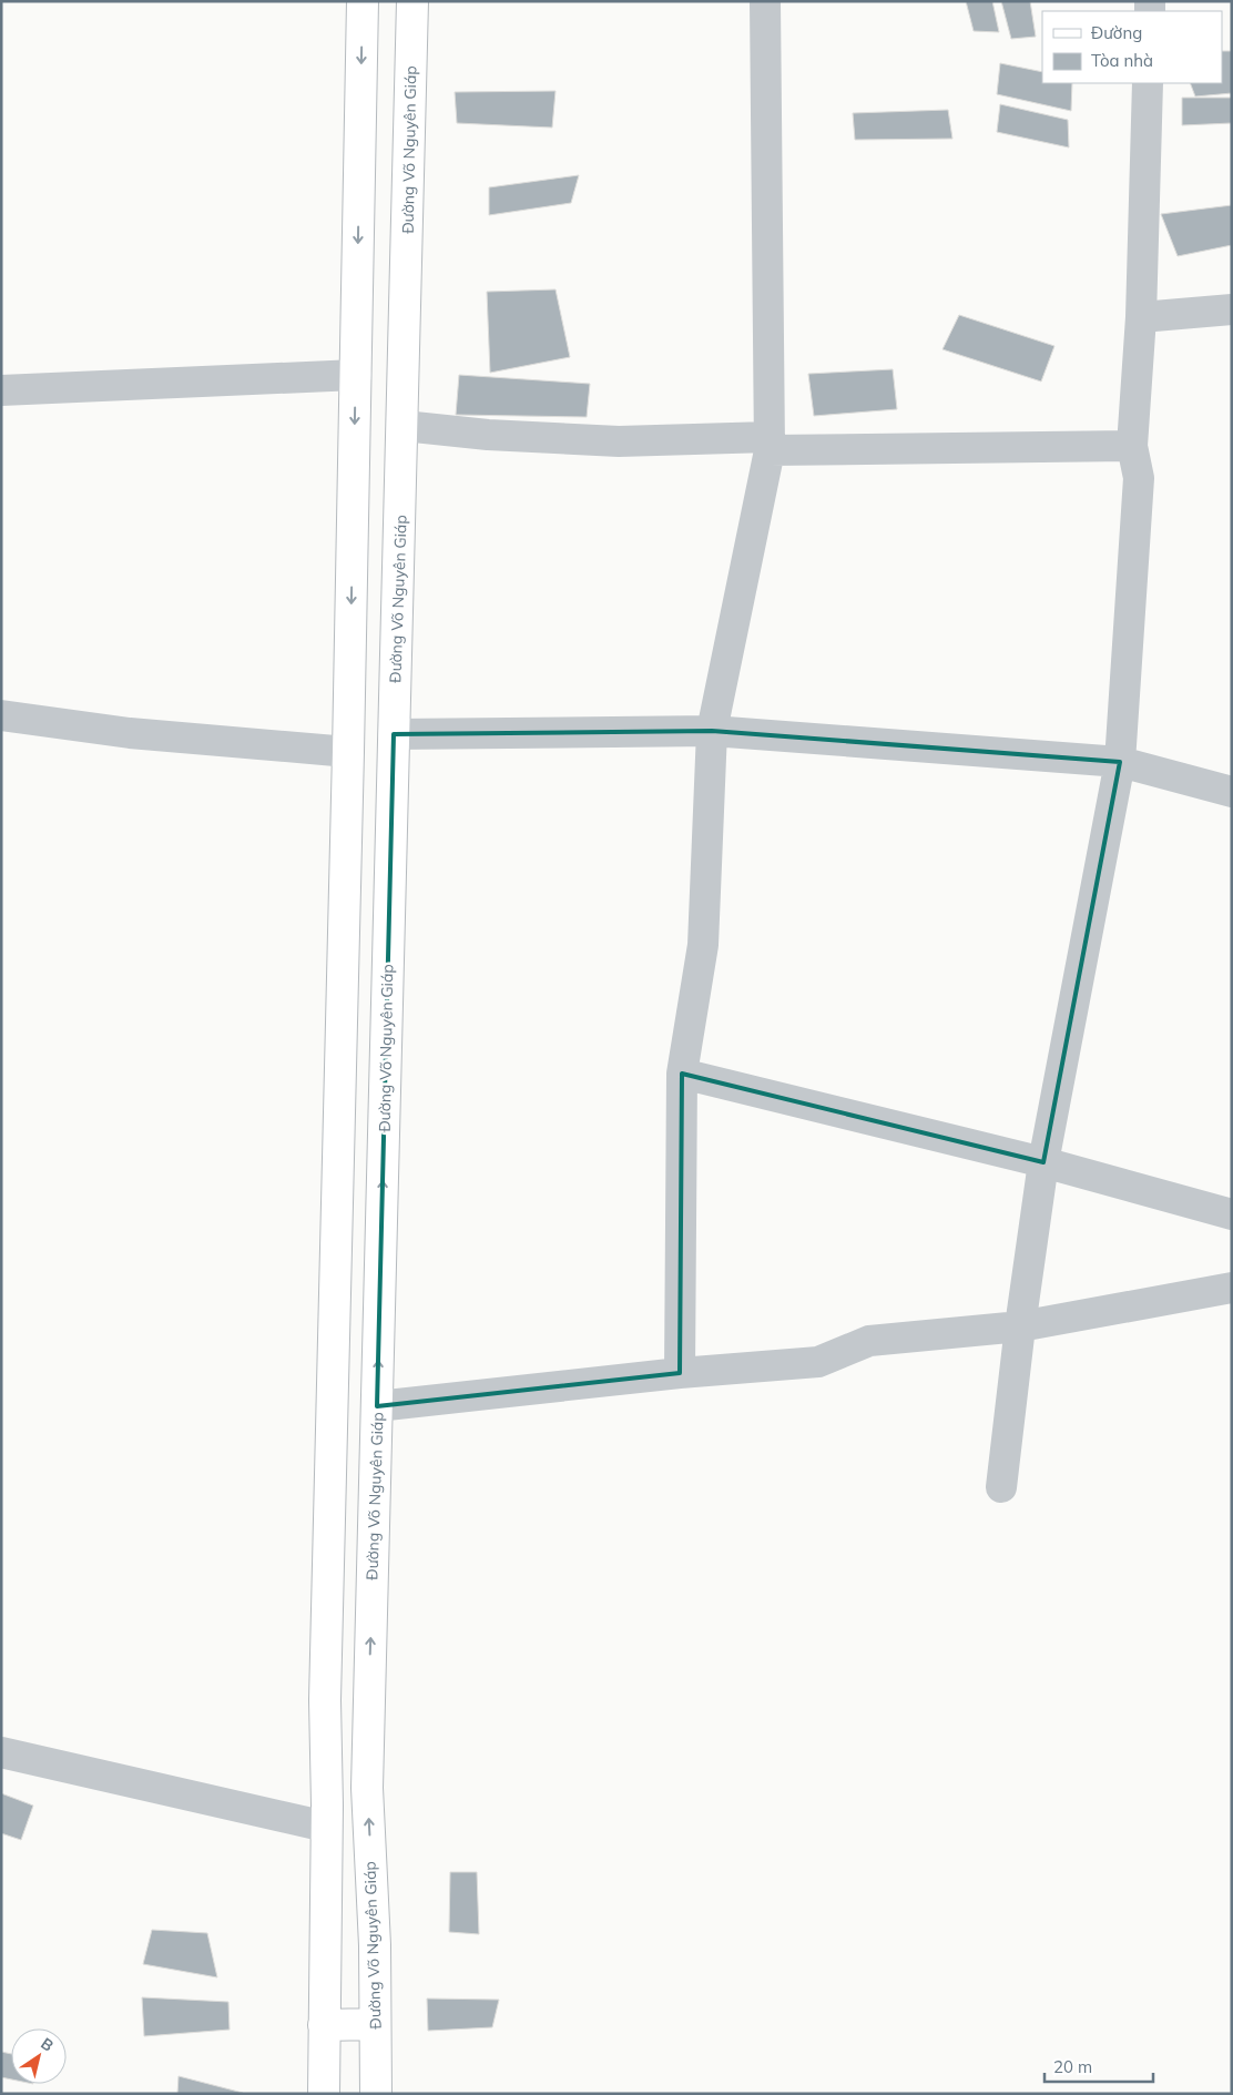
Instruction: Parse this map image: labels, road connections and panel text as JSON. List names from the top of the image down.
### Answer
{
  "streets": {
    "main road": ["Đường Võ Nguyên Giáp"]
  },
  "legend": ["Đường", "Tòa nhà"],
  "scale_bar": "20 m",
  "north": "top right"
}
